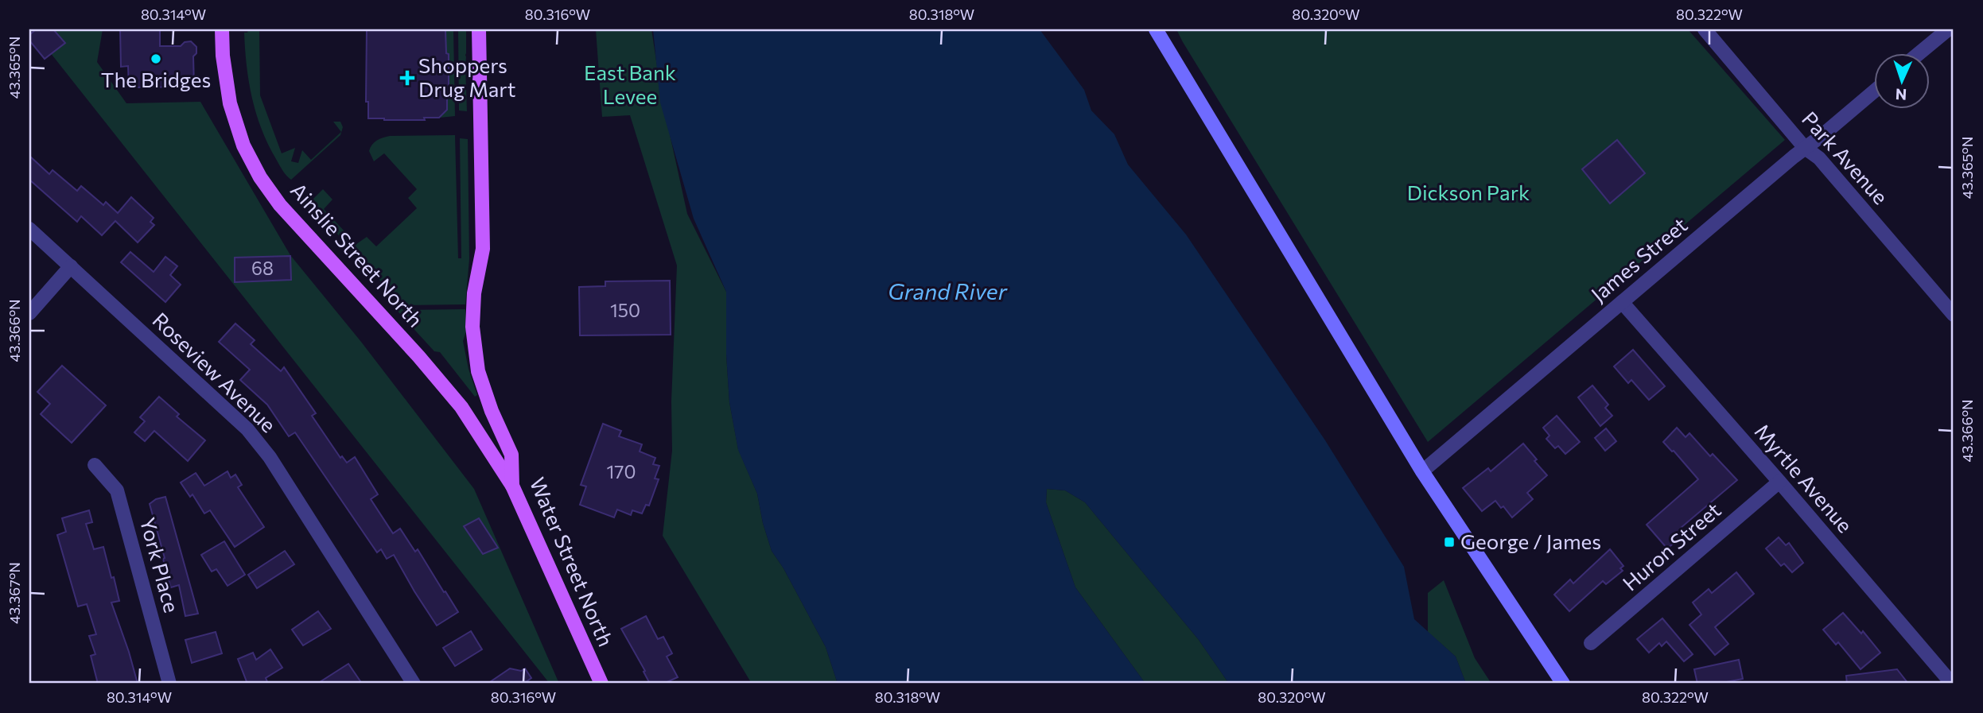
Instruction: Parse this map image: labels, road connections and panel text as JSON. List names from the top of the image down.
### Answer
{
  "streets": {
    "main road": ["Ainslie Street North", "Water Street North"],
    "street": [
      "Park Avenue",
      "James Street",
      "Roseview Avenue",
      "Myrtle Avenue",
      "Huron Street",
      "York Place"
    ]
  },
  "crossings": [
    ["Park Avenue", "James Street"],
    ["Ainslie Street North", "Water Street North"],
    ["James Street", "Myrtle Avenue"],
    ["Myrtle Avenue", "Huron Street"]
  ],
  "water": ["Grand River"],
  "parks": ["East Bank Levee", "Dickson Park"],
  "places": {
    "other": ["The Bridges"],
    "health": ["Shoppers Drug Mart"],
    "transit": ["George / James"]
  },
  "house_numbers": ["68", "150", "170"],
  "north": "bottom",
  "coordinates": [
    "80.314°W",
    "80.316°W",
    "80.318°W",
    "80.320°W",
    "80.322°W",
    "43.365°N",
    "43.366°N",
    "43.367°N"
  ]
}
